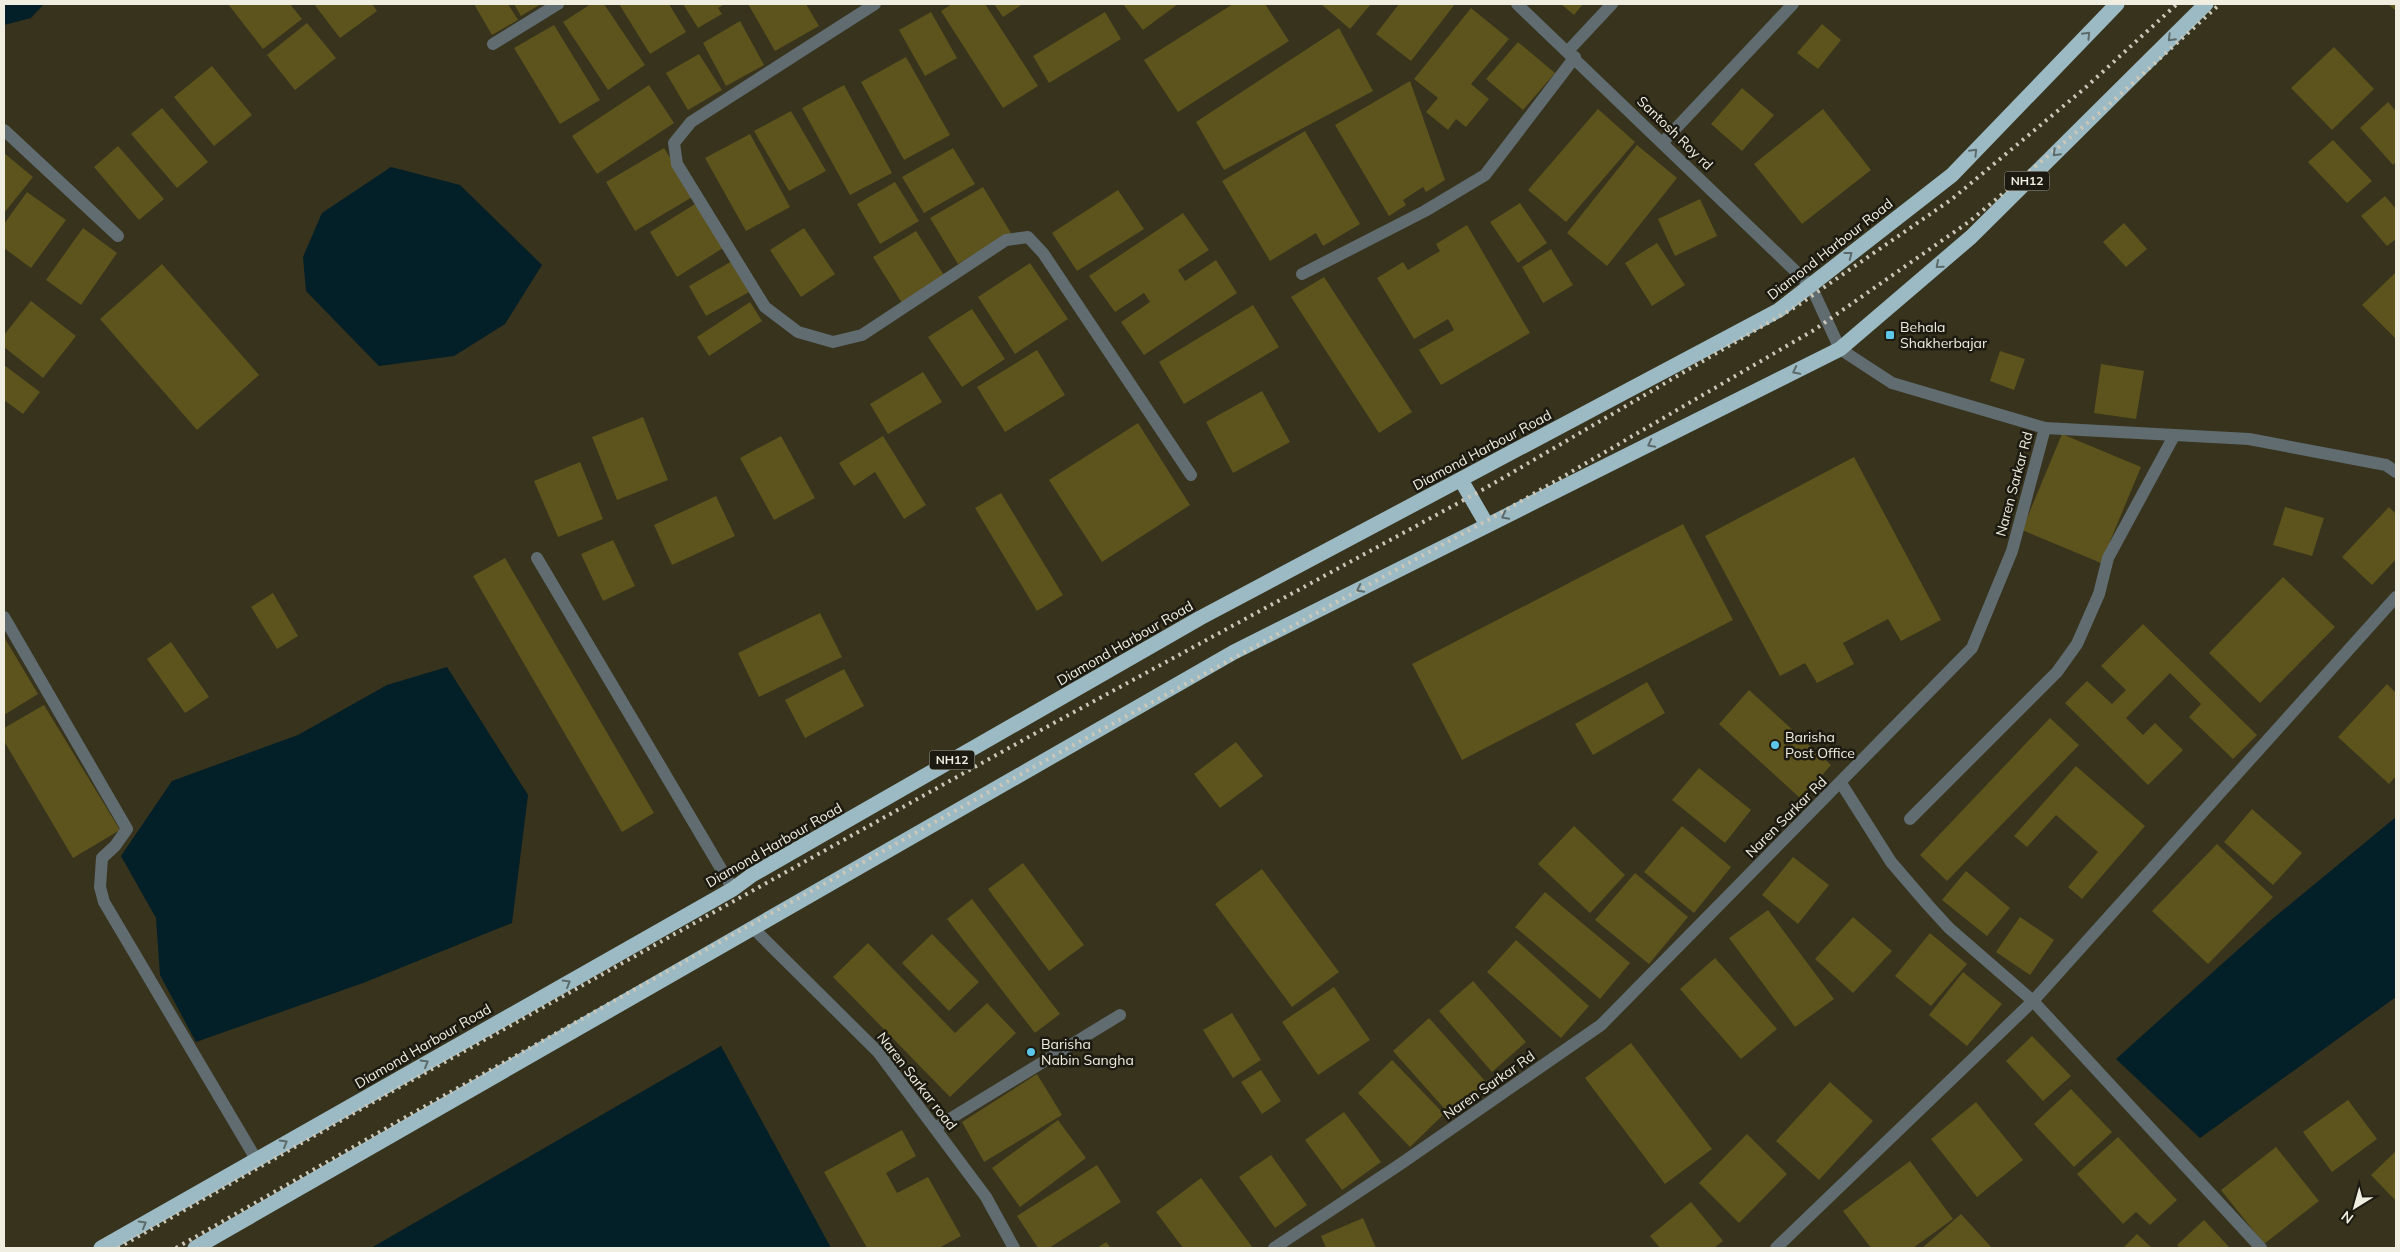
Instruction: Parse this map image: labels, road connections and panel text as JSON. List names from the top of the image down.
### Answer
{
  "streets": {
    "highway": ["NH12", "Diamond Harbour Road"],
    "street": ["Santosh Roy rd", "Naren Sarkar Rd", "Naren Sarkar road"]
  },
  "crossings": [
    ["Santosh Roy rd", "Diamond Harbour Road"],
    ["NH12", "Naren Sarkar Rd"],
    ["NH12", "Naren Sarkar road"]
  ],
  "places": {
    "transit": ["Behala Shakherbajar"],
    "other": ["Barisha Post Office", "Barisha Nabin Sangha"]
  },
  "north": "bottom left"
}
